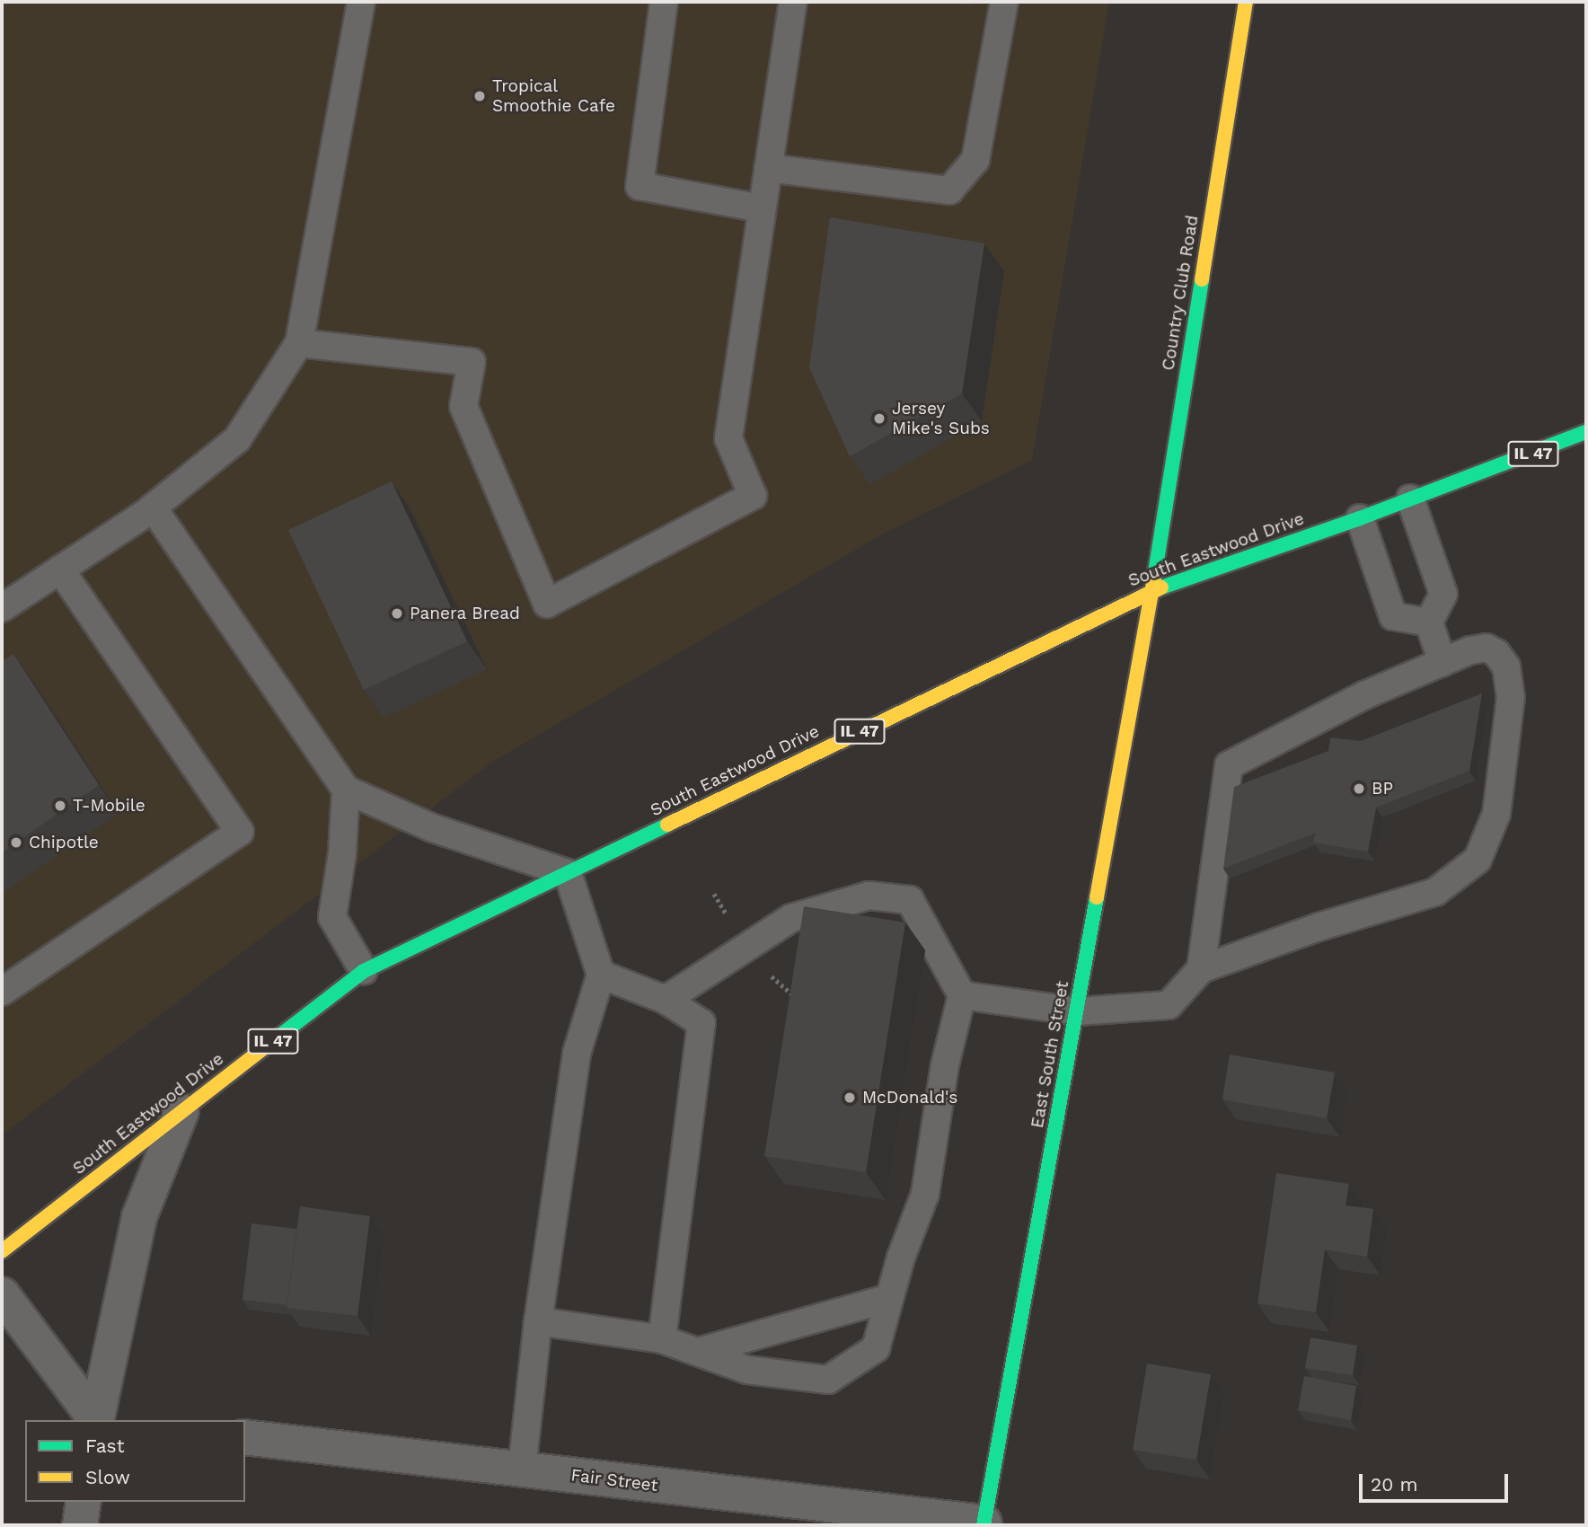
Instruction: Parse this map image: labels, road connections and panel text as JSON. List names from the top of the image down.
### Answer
{
  "streets": {
    "main road": [
      "Country Club Road",
      "IL 47",
      "South Eastwood Drive",
      "East South Street"
    ],
    "street": ["Fair Street"]
  },
  "crossings": [
    ["Country Club Road", "South Eastwood Drive"],
    ["Country Club Road", "East South Street"],
    ["South Eastwood Drive", "East South Street"],
    ["East South Street", "Fair Street"]
  ],
  "places": [
    "Tropical Smoothie Cafe",
    "Jersey Mike's Subs",
    "Panera Bread",
    "BP",
    "T-Mobile",
    "Chipotle",
    "McDonald's"
  ],
  "legend": ["Fast", "Slow"],
  "scale_bar": "20 m"
}
